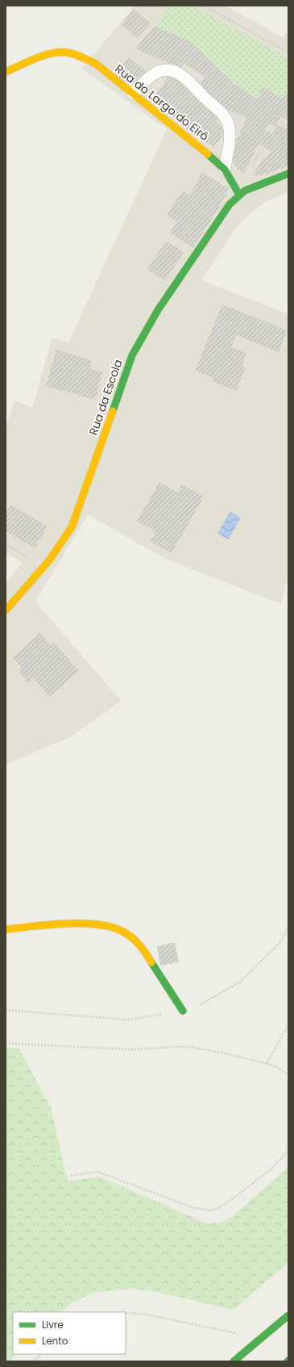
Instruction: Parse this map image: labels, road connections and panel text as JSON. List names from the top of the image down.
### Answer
{
  "streets": {
    "main road": ["Rua do Largo do Eirô", "Rua da Escola"]
  },
  "crossings": [
    ["Rua do Largo do Eirô", "Rua da Escola"]
  ],
  "legend": ["Livre", "Lento"]
}
